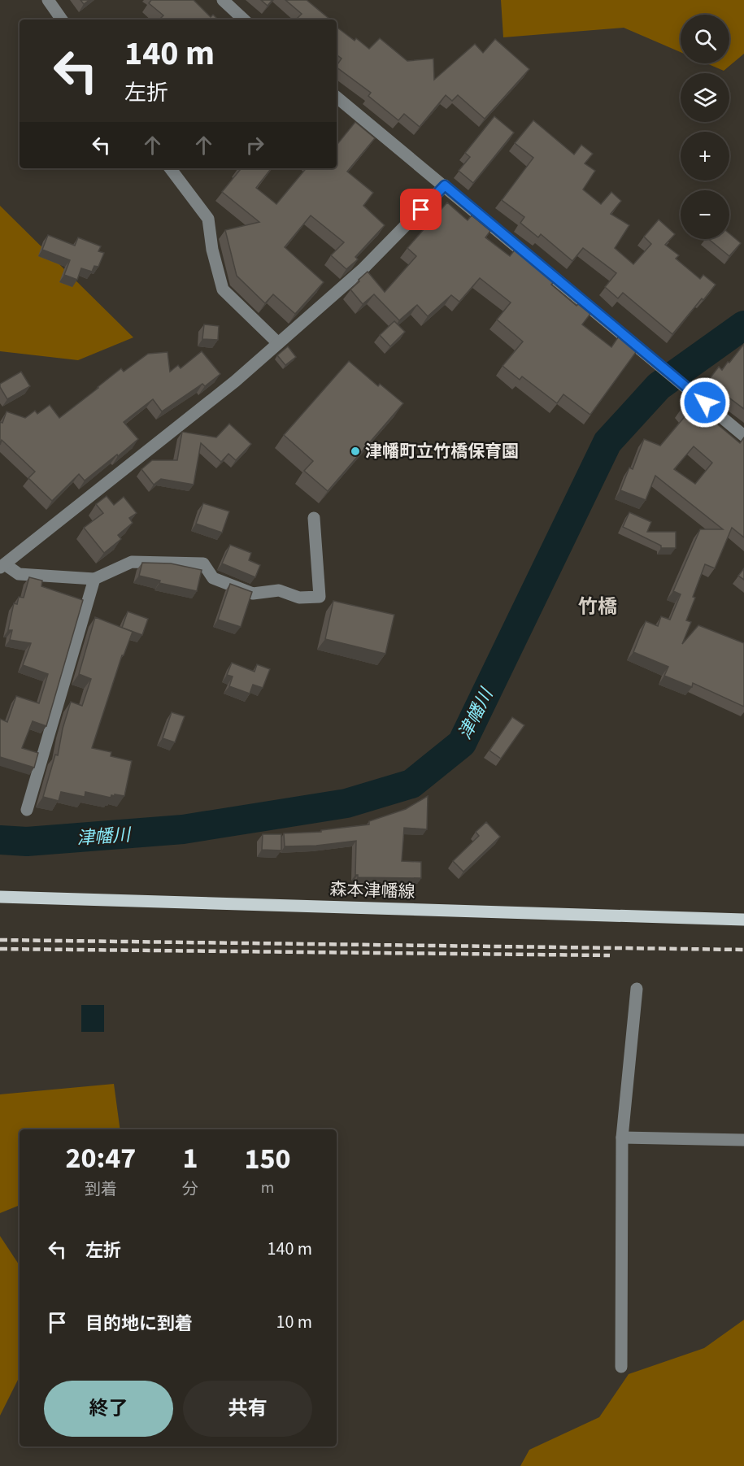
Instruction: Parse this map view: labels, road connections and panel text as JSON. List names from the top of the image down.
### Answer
{
  "streets": {
    "main road": ["森本津幡線"]
  },
  "districts": ["竹橋"],
  "water": ["津幡川"],
  "places": ["津幡町立竹橋保育園"],
  "page": {
    "map_buttons": ["+", "−"],
    "turn": ["140 m", "左折"],
    "eta": [
      "20:47",
      "到着",
      "1",
      "分",
      "150",
      "m"
    ],
    "list": [
      {
        "name": "左折",
        "value": "140 m"
      },
      {
        "name": "目的地に到着",
        "value": "10 m"
      }
    ],
    "buttons": ["終了", "共有"]
  }
}
